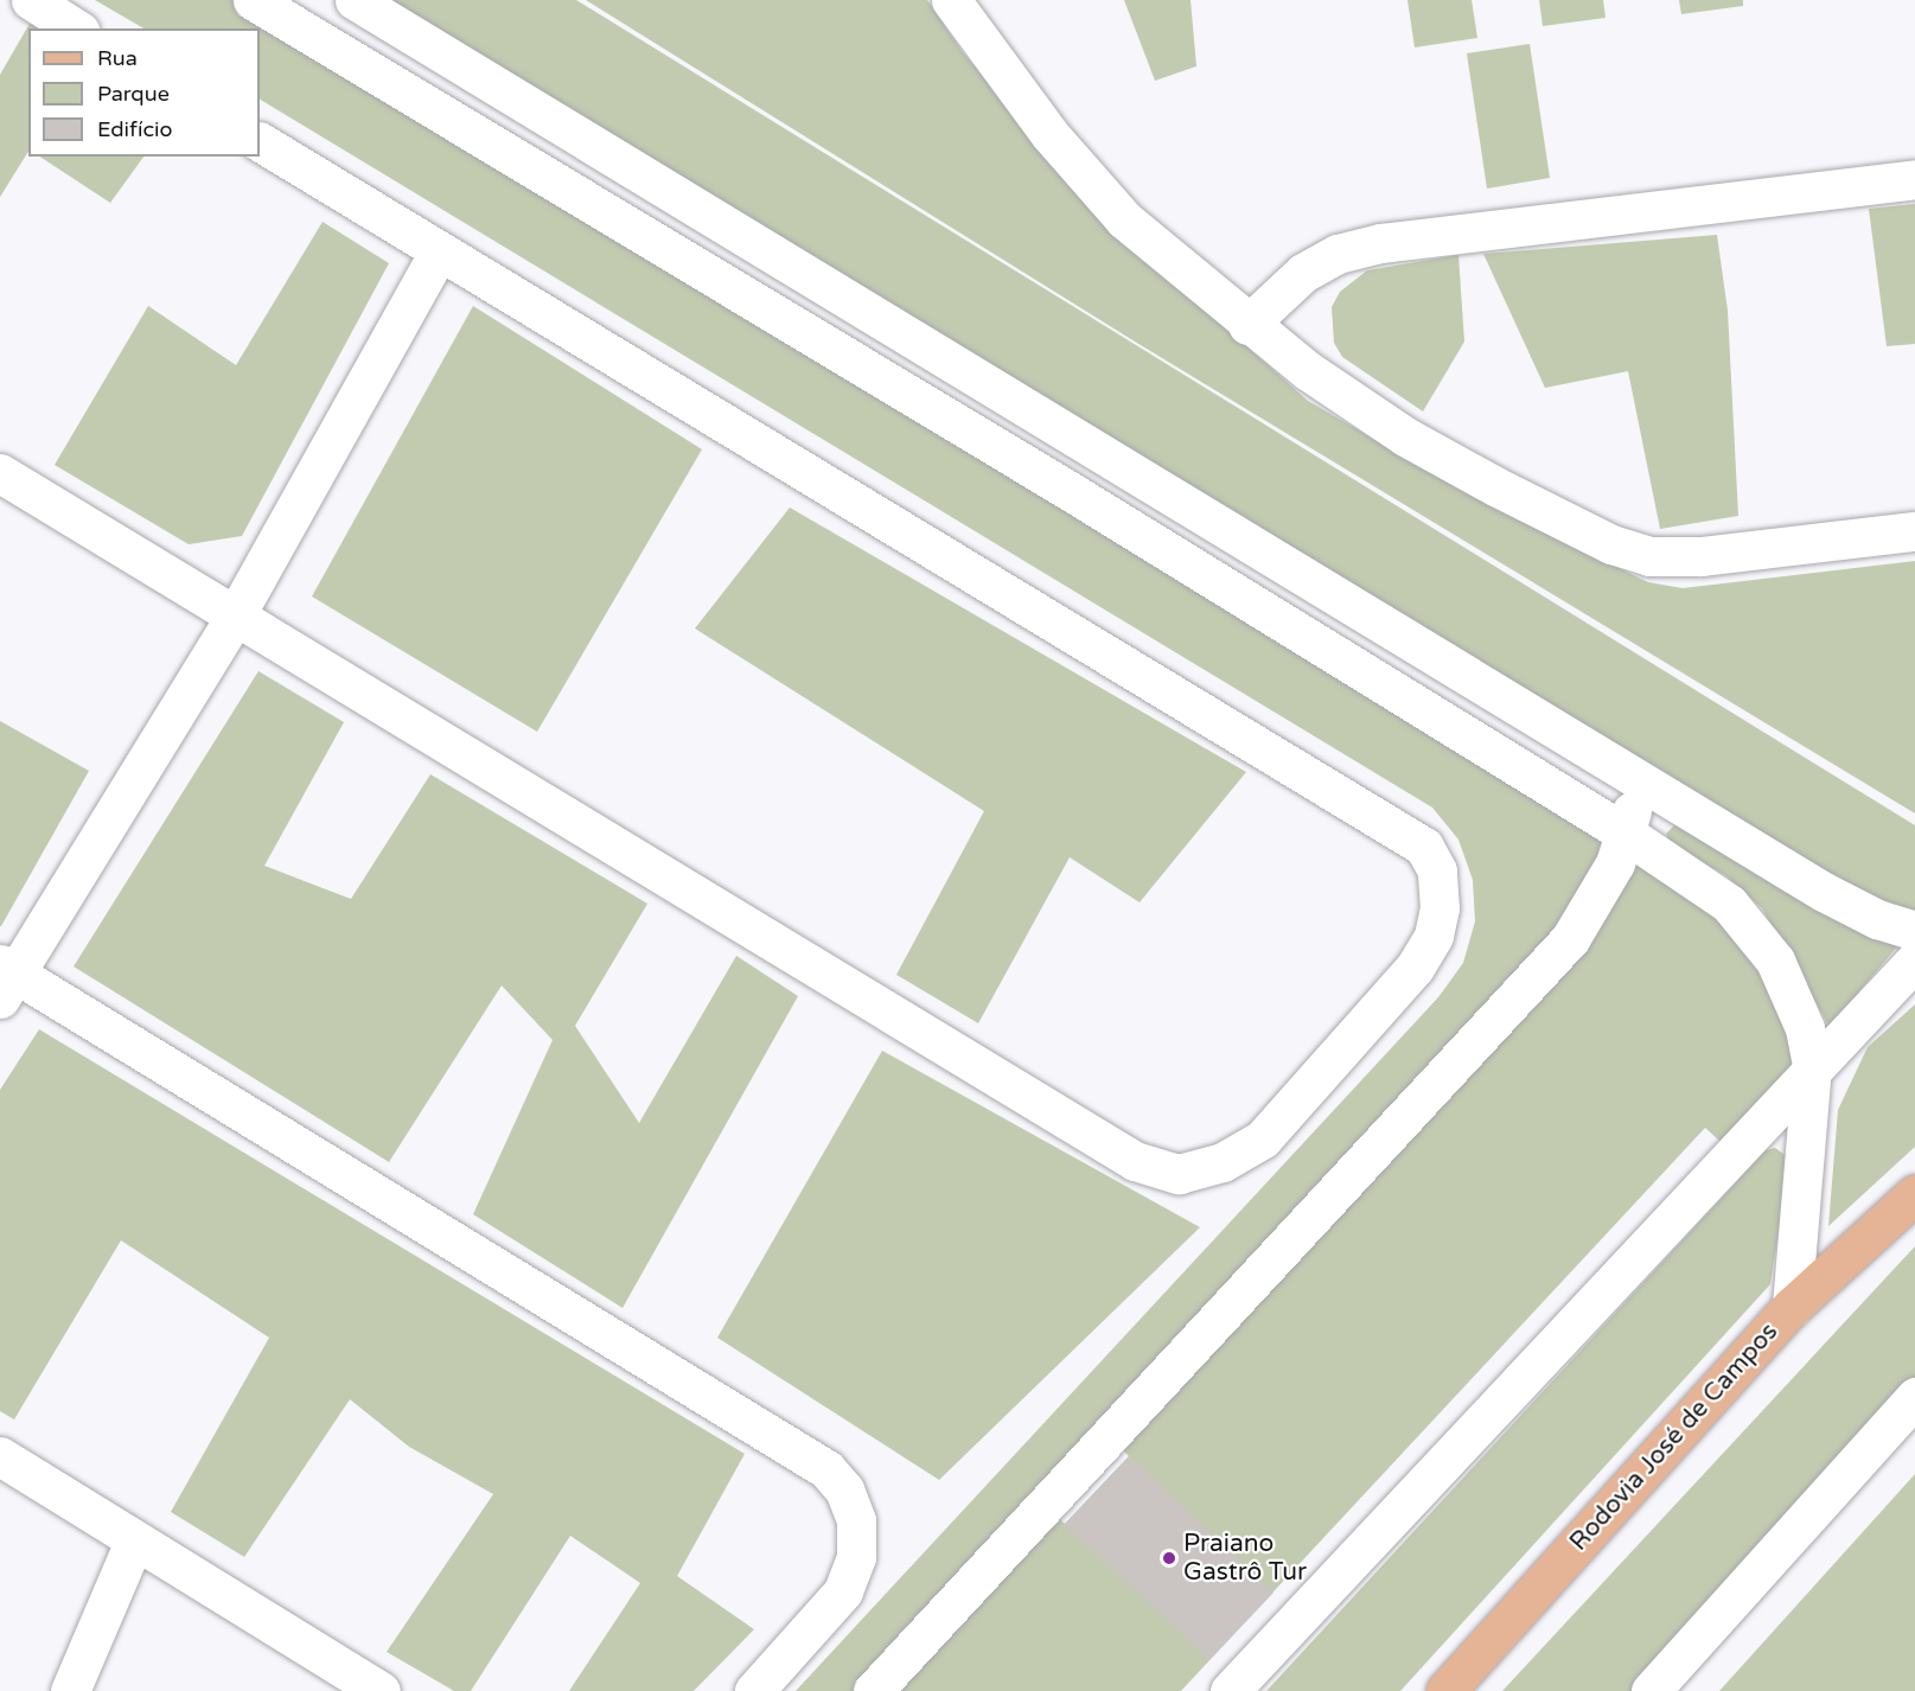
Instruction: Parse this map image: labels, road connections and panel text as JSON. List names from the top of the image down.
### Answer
{
  "streets": {
    "main road": ["Rodovia José de Campos"]
  },
  "places": ["Praiano Gastrô Tur"],
  "legend": ["Rua", "Parque", "Edifício"]
}
